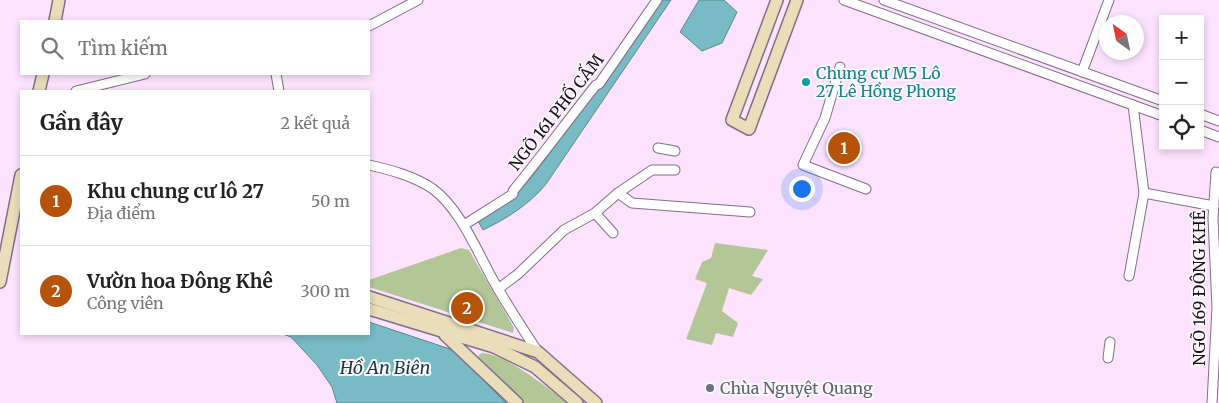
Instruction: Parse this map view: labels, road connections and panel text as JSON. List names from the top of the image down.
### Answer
{
  "streets": {
    "street": ["NGÕ 161 PHỐ CẤM", "NGÕ 169 ĐÔNG KHÊ"]
  },
  "water": ["Hồ An Biên"],
  "places": ["Chung cư M5 Lô 27 Lê Hồng Phong", "Chùa Nguyệt Quang"],
  "north": "top left",
  "page": {
    "map_buttons": ["+", "−"],
    "search": "Tìm kiếm",
    "heading": ["Gần đây", "2 kết quả"],
    "pins": ["1", "2"],
    "list": [
      {
        "mark": "1",
        "name": "Khu chung cư lô 27",
        "note": "Địa điểm",
        "value": "50 m"
      },
      {
        "mark": "2",
        "name": "Vườn hoa Đông Khê",
        "note": "Công viên",
        "value": "300 m"
      }
    ]
  }
}
